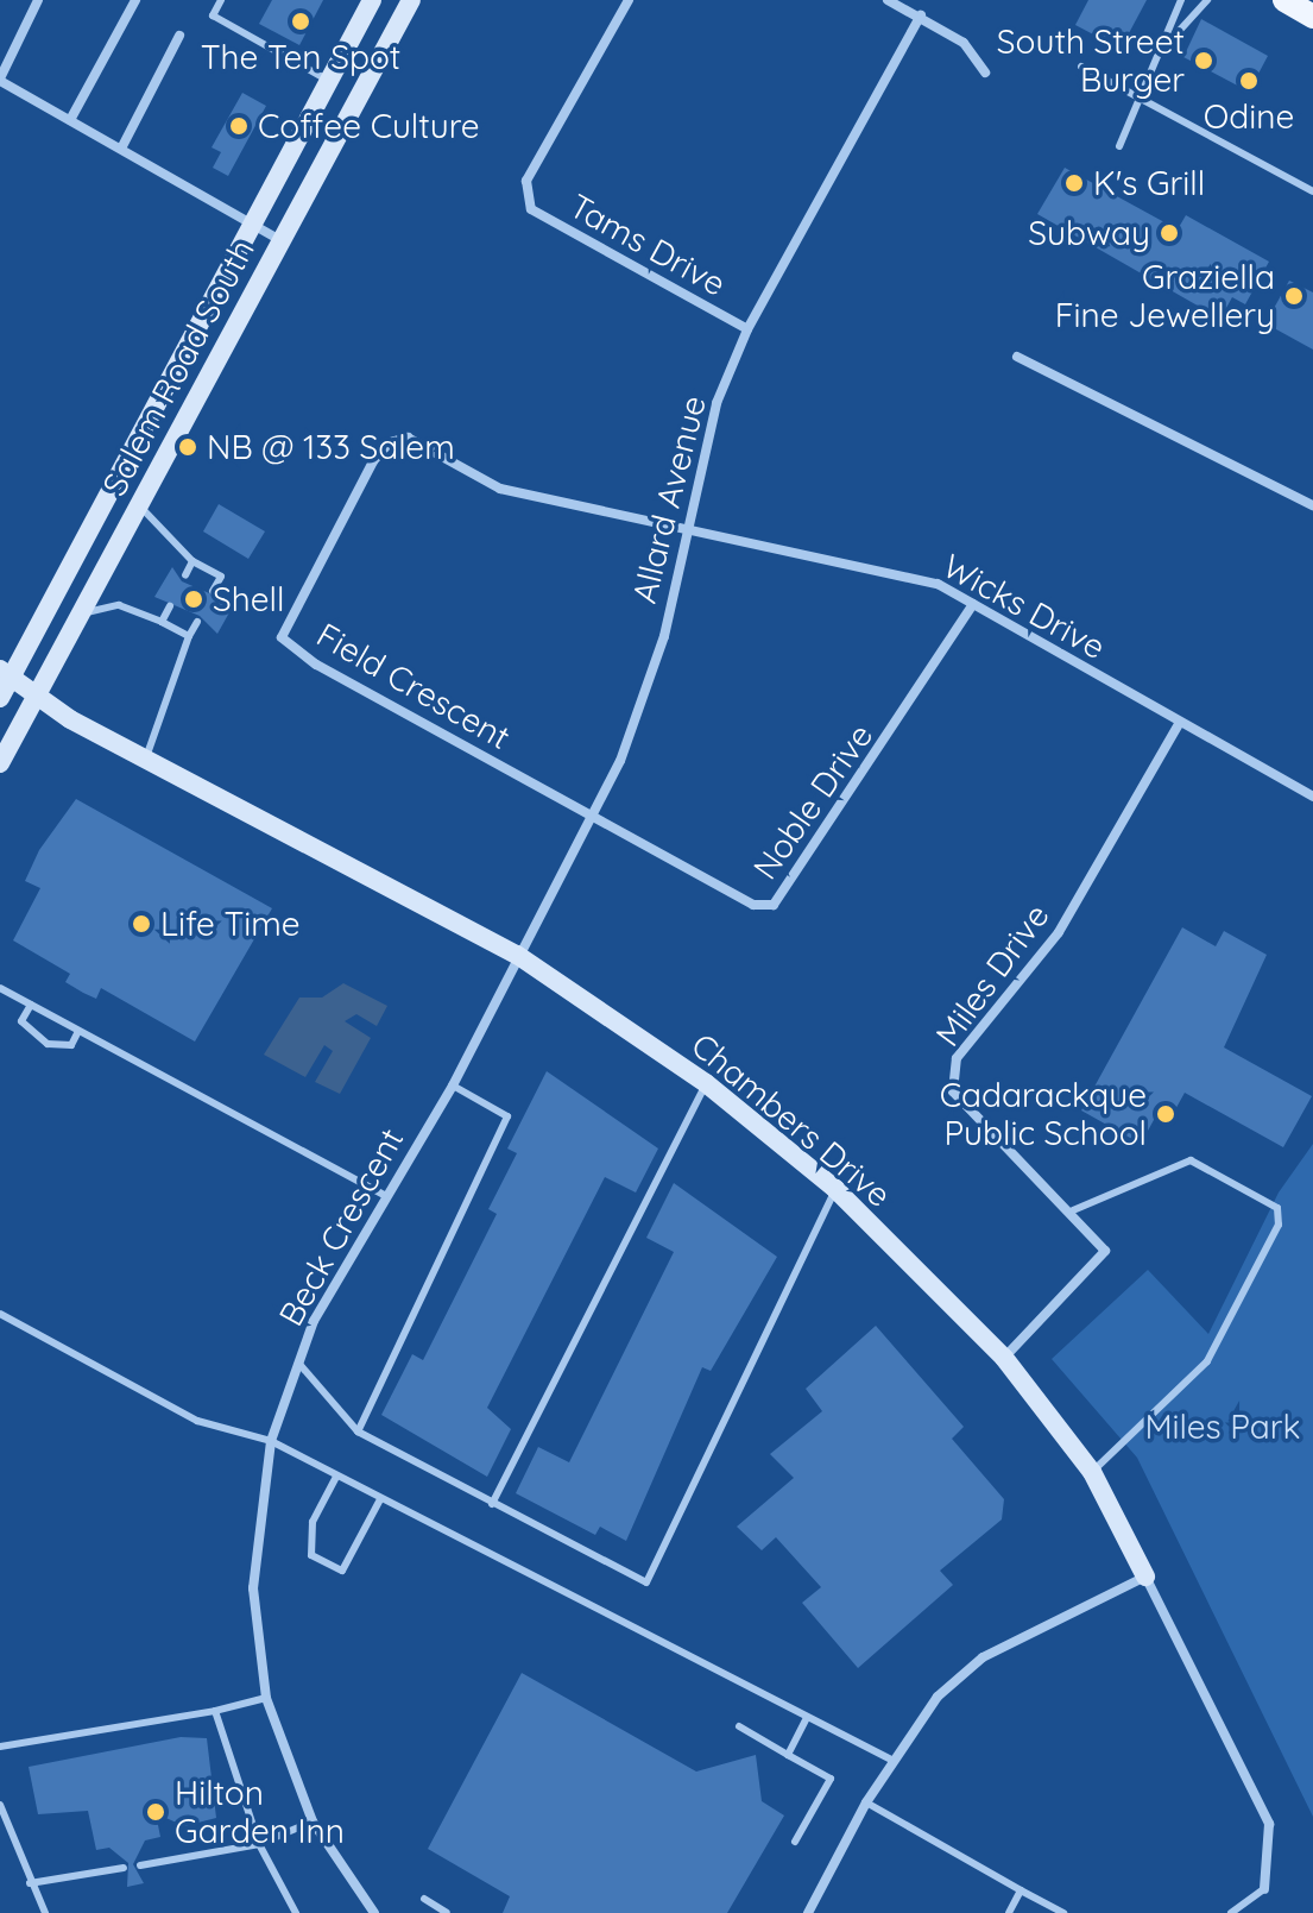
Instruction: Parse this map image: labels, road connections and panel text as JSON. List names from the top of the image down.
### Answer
{
  "streets": {
    "main road": ["Salem Road South", "Chambers Drive"],
    "street": [
      "Tams Drive",
      "Allard Avenue",
      "Wicks Drive",
      "Field Crescent",
      "Noble Drive",
      "Miles Drive",
      "Beck Crescent"
    ]
  },
  "crossings": [
    ["Tams Drive", "Allard Avenue"],
    ["Salem Road South", "Chambers Drive"],
    ["Allard Avenue", "Wicks Drive"],
    ["Allard Avenue", "Field Crescent"],
    ["Allard Avenue", "Noble Drive"],
    ["Allard Avenue", "Chambers Drive"],
    ["Allard Avenue", "Beck Crescent"],
    ["Wicks Drive", "Field Crescent"],
    ["Wicks Drive", "Noble Drive"],
    ["Wicks Drive", "Miles Drive"],
    ["Field Crescent", "Noble Drive"],
    ["Miles Drive", "Chambers Drive"],
    ["Chambers Drive", "Beck Crescent"]
  ],
  "parks": ["Miles Park"],
  "places": [
    "The Ten Spot",
    "South Street Burger",
    "Odine",
    "Coffee Culture",
    "K's Grill",
    "Subway",
    "Graziella Fine Jewellery",
    "NB @ 133 Salem",
    "Shell",
    "Life Time",
    "Cadarackque Public School",
    "Hilton Garden Inn"
  ]
}
